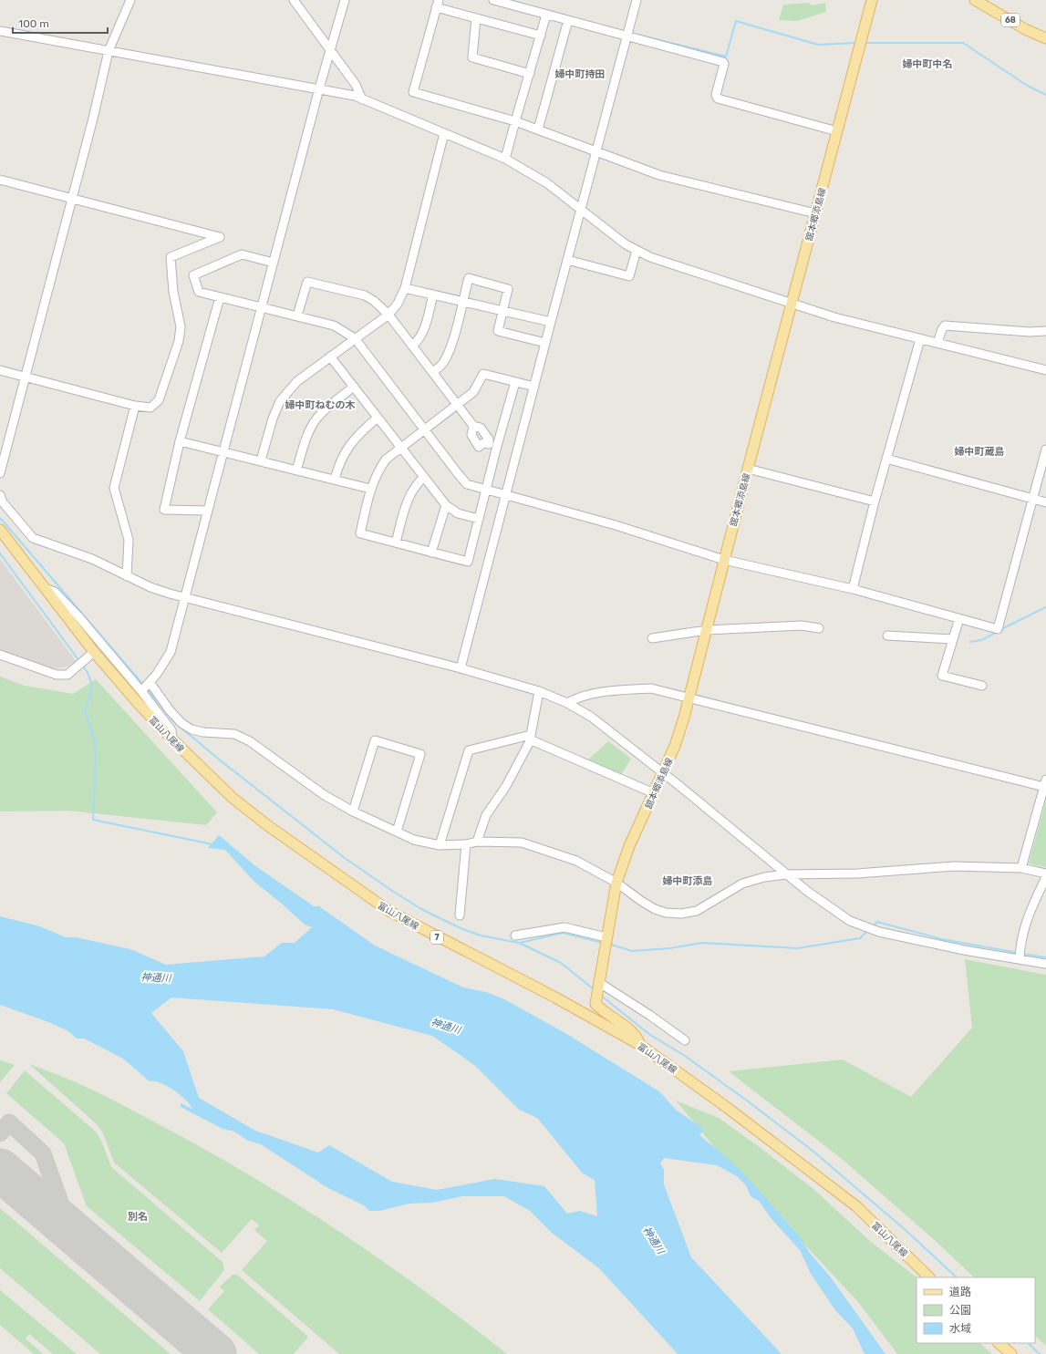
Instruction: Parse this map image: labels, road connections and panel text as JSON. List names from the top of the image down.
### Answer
{
  "streets": {
    "main road": [
      "68",
      "舘本郷添島線",
      "富山八尾線",
      "7"
    ]
  },
  "districts": [
    "婦中町中名",
    "婦中町持田",
    "婦中町ねむの木",
    "婦中町蔵島",
    "婦中町添島",
    "別名"
  ],
  "water": ["神通川"],
  "legend": ["道路", "公園", "水域"],
  "scale_bar": "100 m"
}
